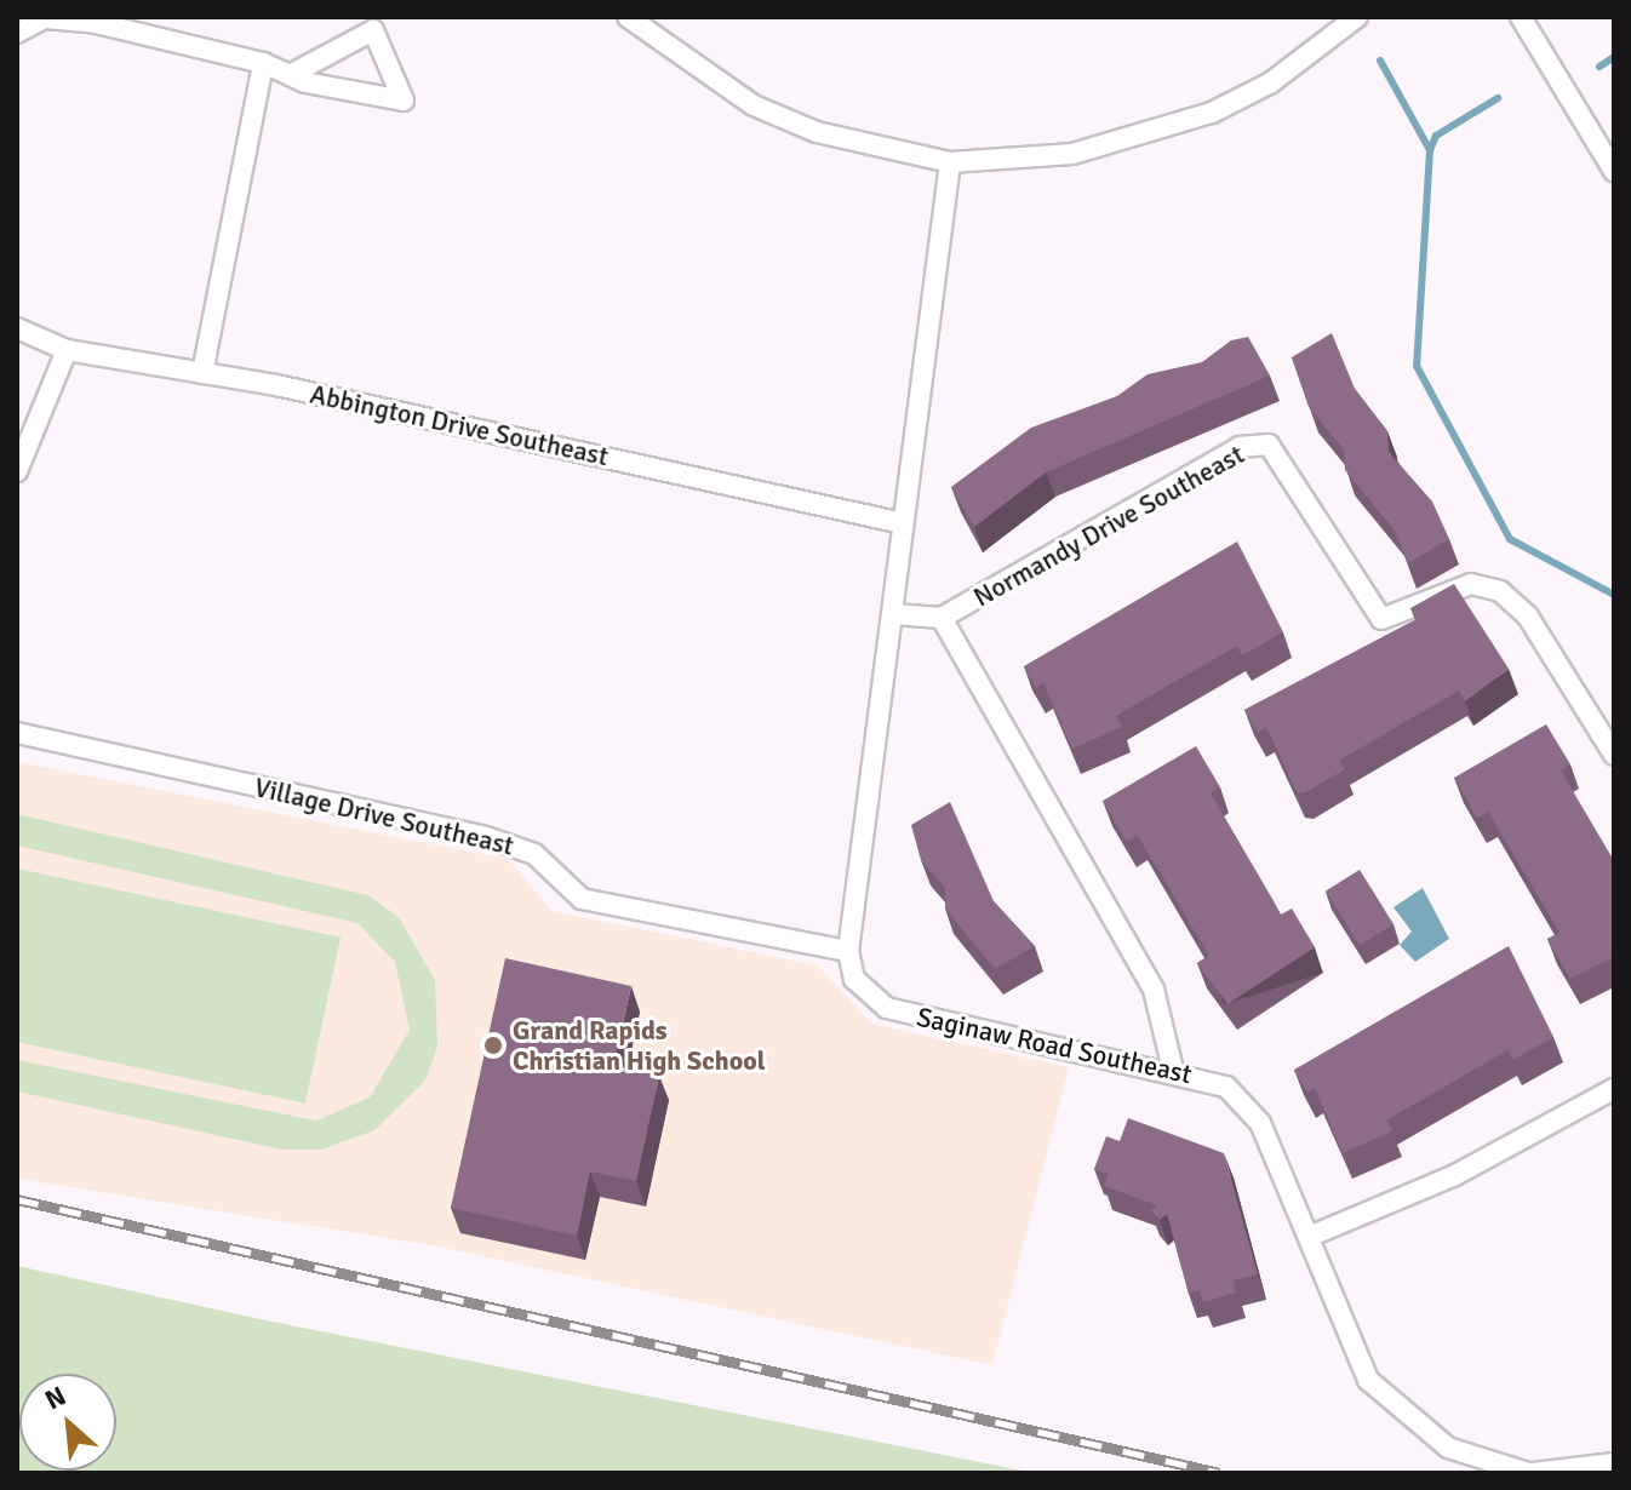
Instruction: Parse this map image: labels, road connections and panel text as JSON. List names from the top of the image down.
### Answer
{
  "streets": {
    "street": [
      "Abbington Drive Southeast",
      "Normandy Drive Southeast",
      "Village Drive Southeast",
      "Saginaw Road Southeast"
    ]
  },
  "crossings": [
    ["Normandy Drive Southeast", "Saginaw Road Southeast"],
    ["Village Drive Southeast", "Saginaw Road Southeast"]
  ],
  "places": ["Grand Rapids Christian High School"],
  "north": "top left"
}
